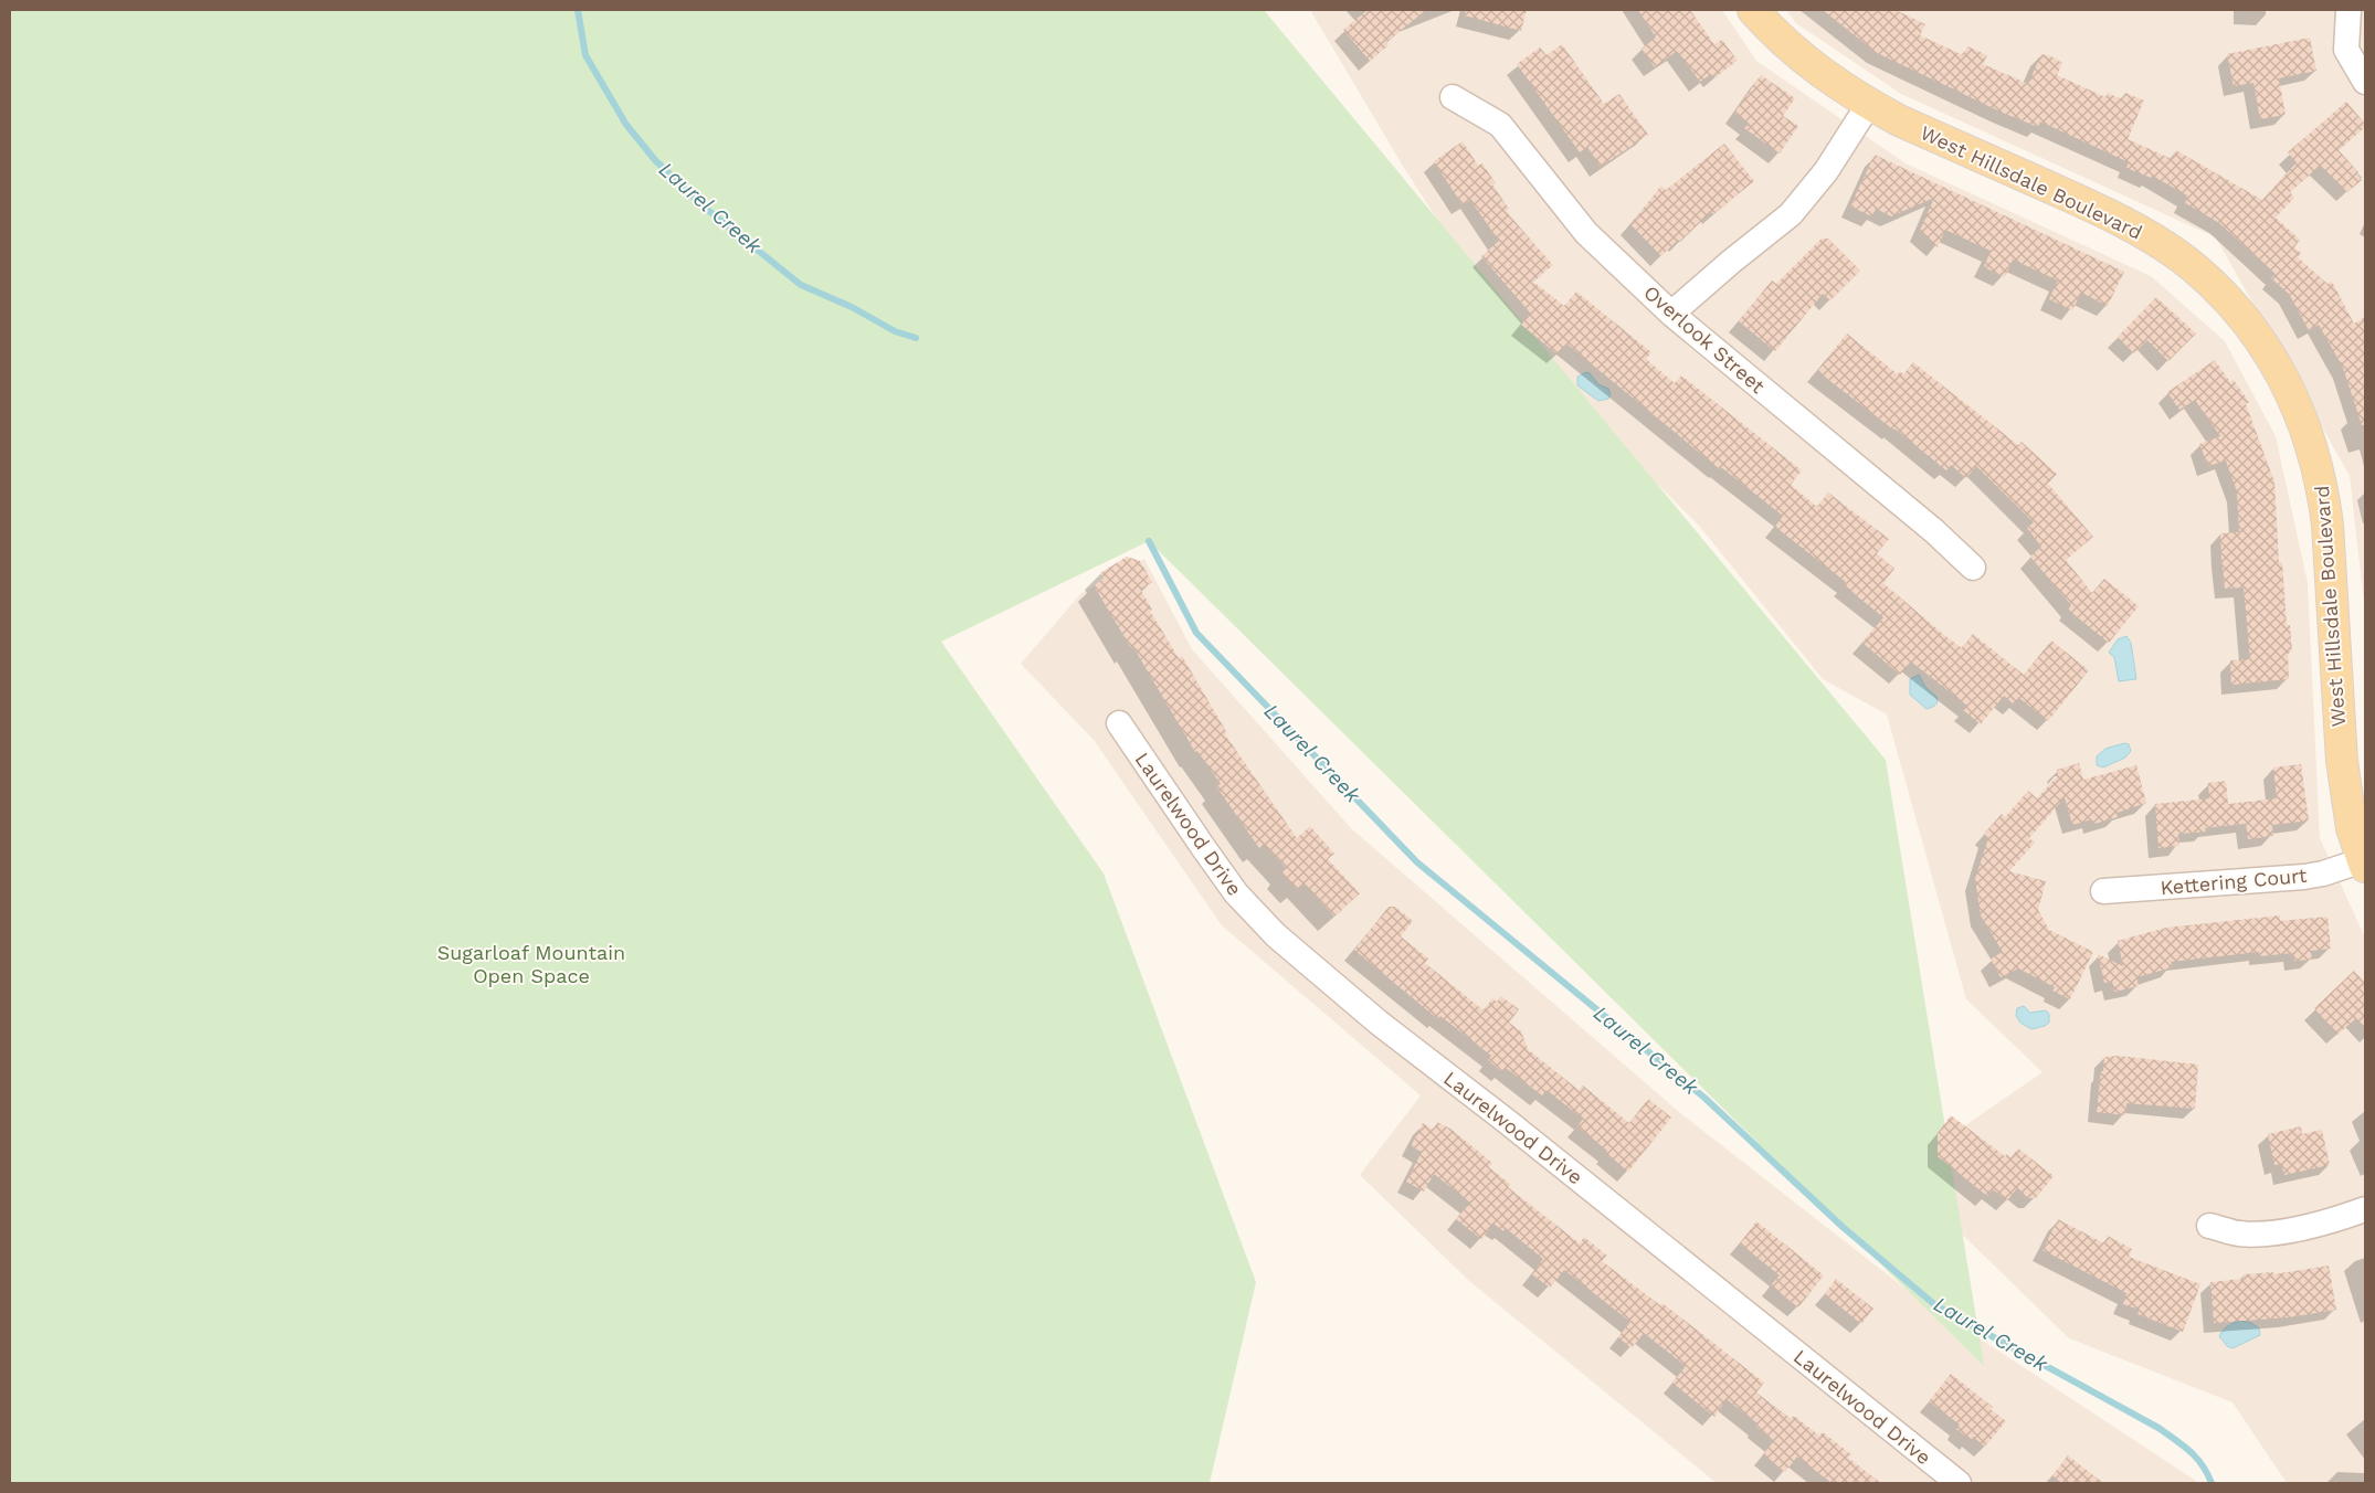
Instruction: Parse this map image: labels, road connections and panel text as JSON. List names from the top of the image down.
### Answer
{
  "streets": {
    "main road": ["West Hillsdale Boulevard"],
    "street": ["Overlook Street", "Laurelwood Drive", "Kettering Court"]
  },
  "crossings": [
    ["West Hillsdale Boulevard", "Kettering Court"]
  ],
  "water": ["Laurel Creek"],
  "parks": ["Sugarloaf Mountain Open Space"]
}
